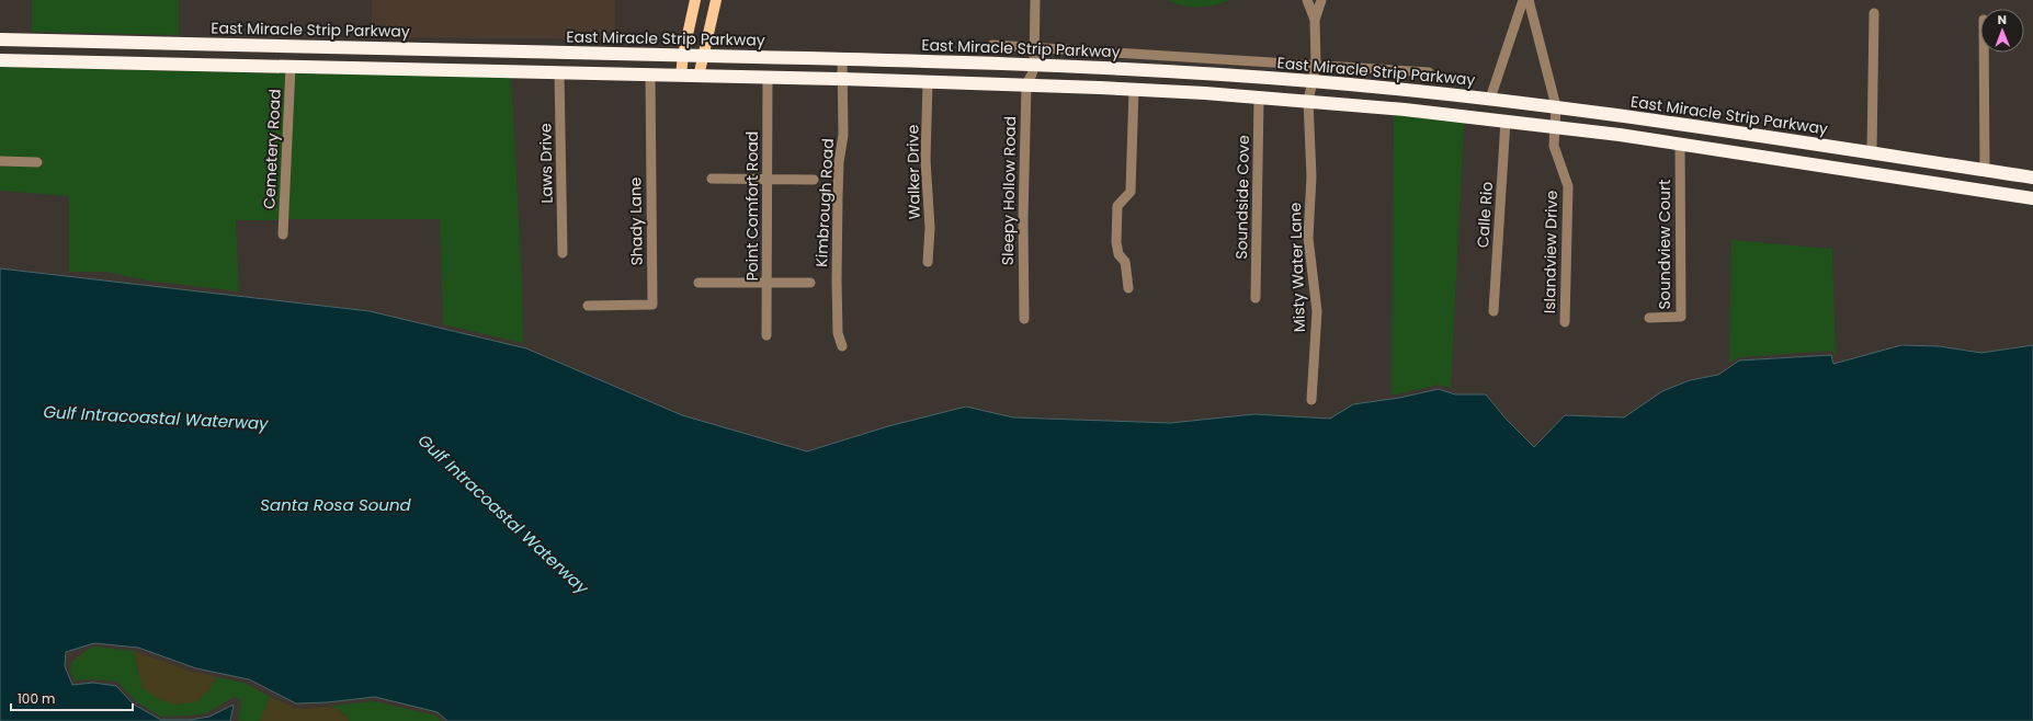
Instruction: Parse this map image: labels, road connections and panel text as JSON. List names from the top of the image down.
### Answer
{
  "streets": {
    "highway": ["East Miracle Strip Parkway"],
    "street": [
      "Cemetery Road",
      "Laws Drive",
      "Walker Drive",
      "Sleepy Hollow Road",
      "Soundside Cove",
      "Kimbrough Road",
      "Point Comfort Road",
      "Calle Rio",
      "Shady Lane",
      "Soundview Court",
      "Islandview Drive",
      "Misty Water Lane"
    ]
  },
  "crossings": [
    ["East Miracle Strip Parkway", "Sleepy Hollow Road"],
    ["East Miracle Strip Parkway", "Kimbrough Road"],
    ["East Miracle Strip Parkway", "Islandview Drive"],
    ["East Miracle Strip Parkway", "Misty Water Lane"]
  ],
  "water": ["Gulf Intracoastal Waterway", "Santa Rosa Sound"],
  "scale_bar": "100 m",
  "north": "top"
}
